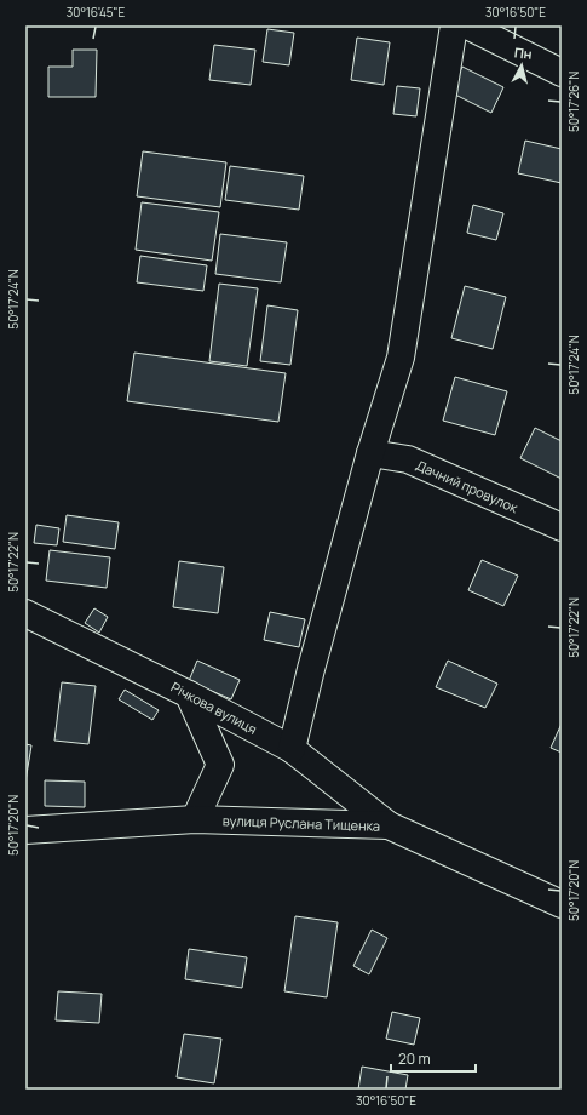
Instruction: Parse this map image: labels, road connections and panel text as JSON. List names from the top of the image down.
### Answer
{
  "streets": {
    "street": ["Дачний провулок", "Річкова вулиця", "вулиця Руслана Тищенка"]
  },
  "crossings": [
    ["Річкова вулиця", "вулиця Руслана Тищенка"]
  ],
  "scale_bar": "20 m",
  "north": "top",
  "coordinates": [
    "30°16'45\"E",
    "30°16'50\"E",
    "50°17'26\"N",
    "50°17'24\"N",
    "50°17'22\"N",
    "50°17'20\"N"
  ]
}
